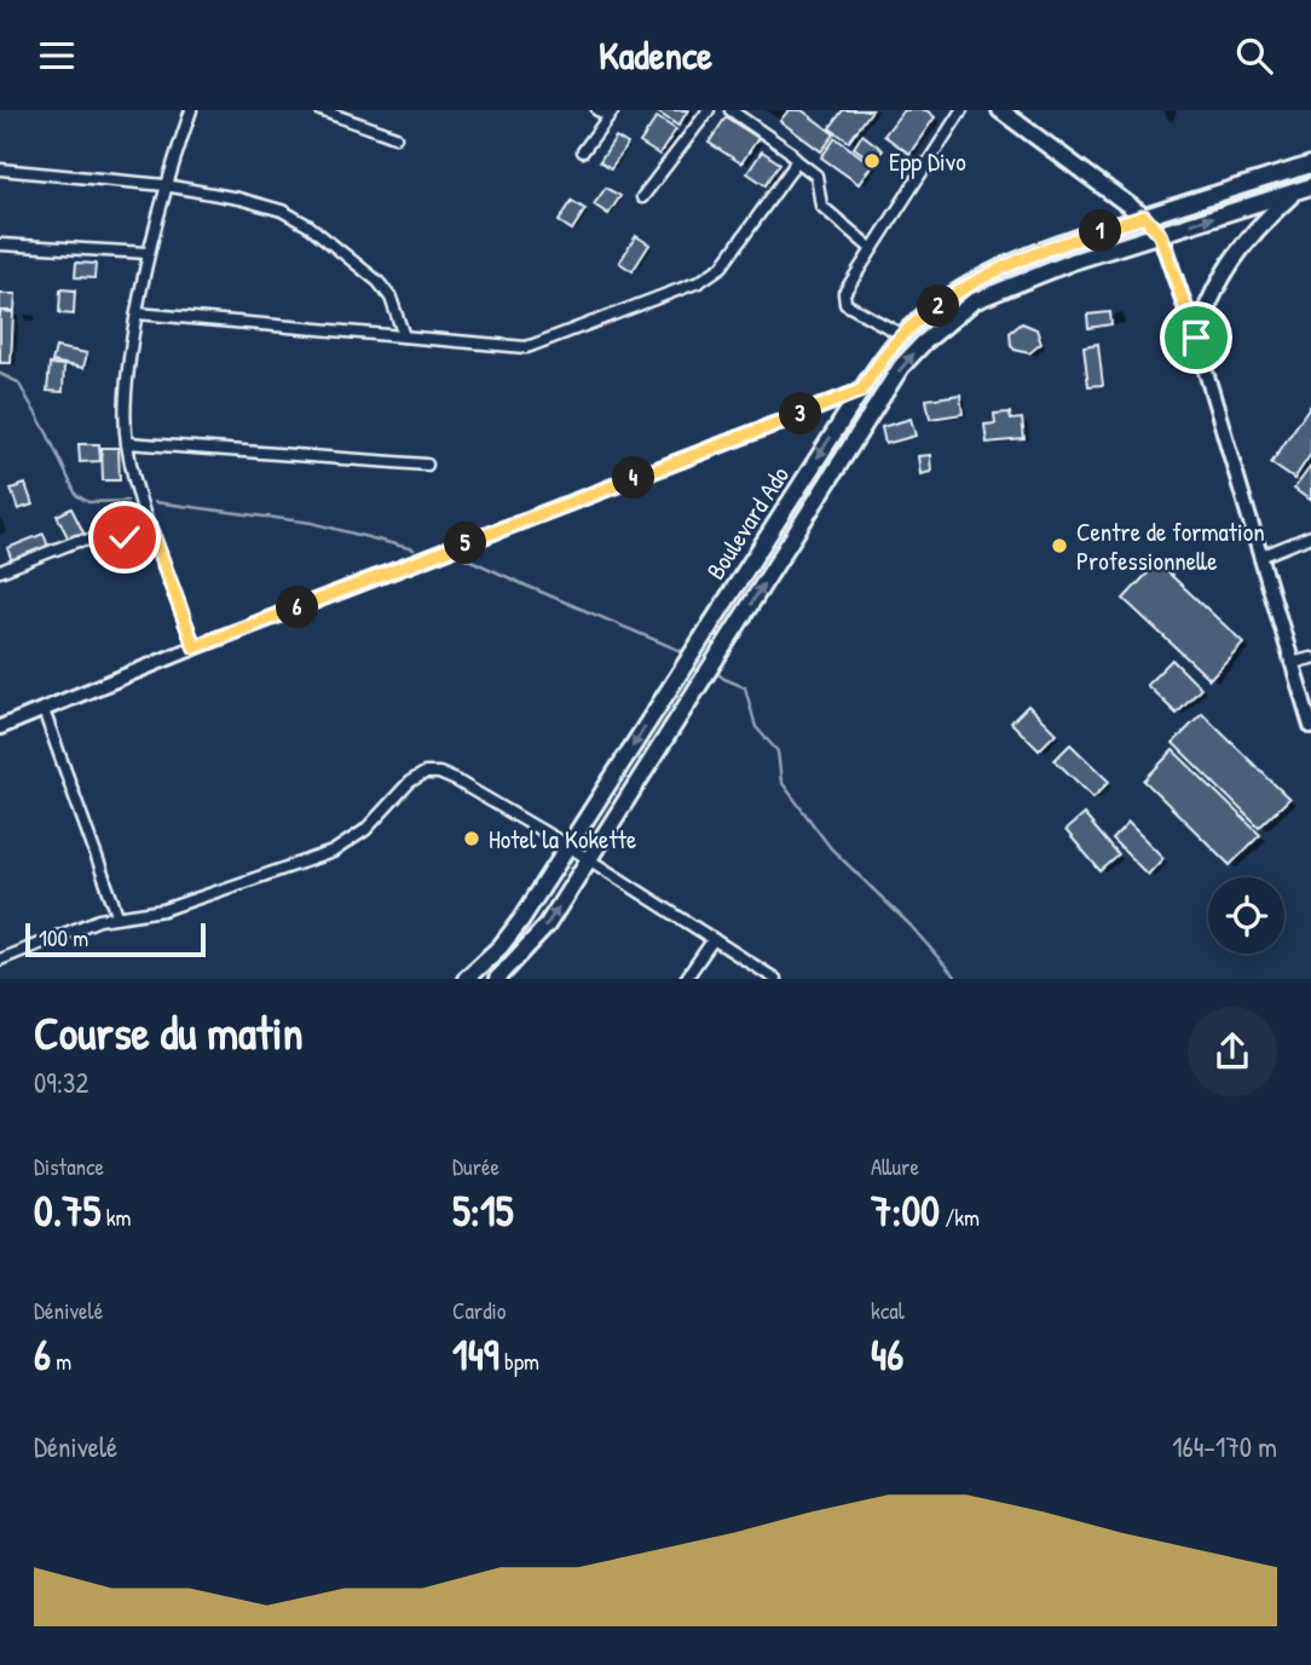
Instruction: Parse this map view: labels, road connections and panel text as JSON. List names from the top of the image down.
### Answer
{
  "streets": {
    "main road": ["Boulevard Ado"]
  },
  "places": ["Epp Divo", "Centre de formation Professionnelle", "Hotel la Kokette"],
  "scale_bar": "100 m",
  "page": {
    "header": "Kadence",
    "pins": [
      "1",
      "2",
      "3",
      "4",
      "5",
      "6"
    ],
    "scale": "100 m",
    "heading": ["Course du matin", "09:32"],
    "stats": [
      ["Distance", "0.75 km"],
      ["Durée", "5:15"],
      ["Allure", "7:00 /km"],
      ["Dénivelé", "6 m"],
      ["Cardio", "149 bpm"],
      ["kcal", "46"]
    ],
    "chart": ["Dénivelé", "164–170 m"]
  }
}
